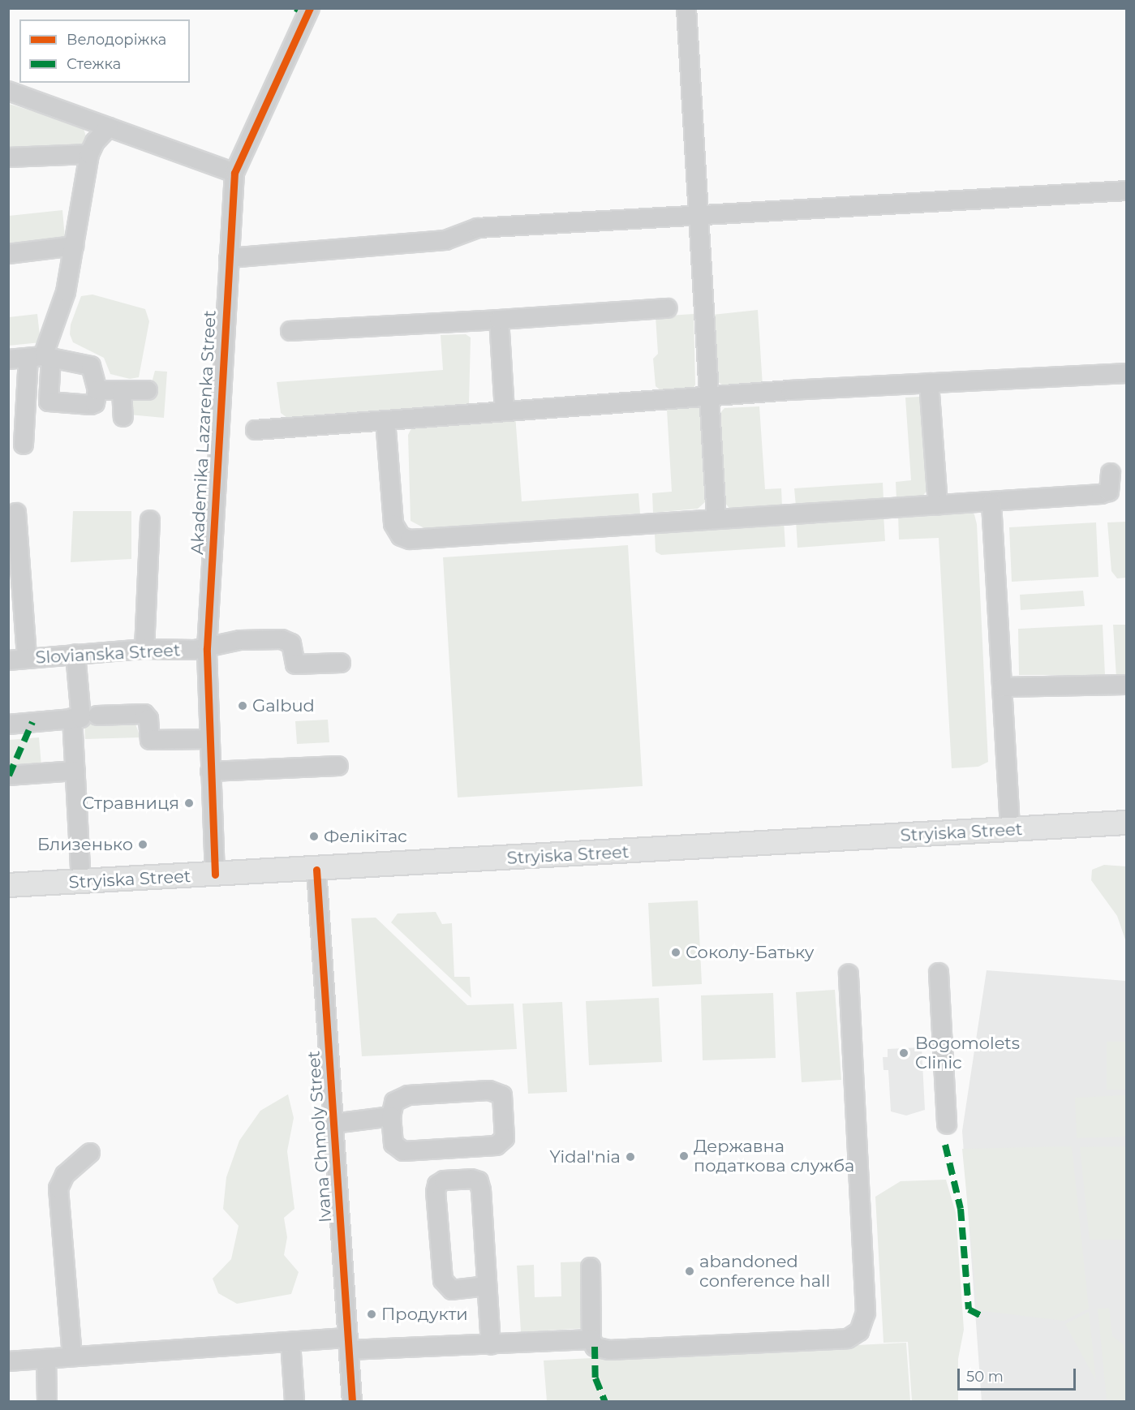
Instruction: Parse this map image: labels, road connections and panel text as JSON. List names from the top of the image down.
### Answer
{
  "streets": {
    "main road": ["Stryiska Street"],
    "street": ["Akademika Lazarenka Street", "Slovianska Street", "Ivana Chmoly Street"]
  },
  "crossings": [
    ["Akademika Lazarenka Street", "Slovianska Street"],
    ["Akademika Lazarenka Street", "Stryiska Street"],
    ["Stryiska Street", "Ivana Chmoly Street"]
  ],
  "places": [
    "Galbud",
    "Стравниця",
    "Фелікітас",
    "Близенько",
    "Соколу-Батьку",
    "Bogomolets Clinic",
    "Державна податкова служба",
    "Yidalʹnia",
    "abandoned conference hall",
    "Продукти"
  ],
  "legend": ["Велодоріжка", "Стежка"],
  "scale_bar": "50 m"
}
